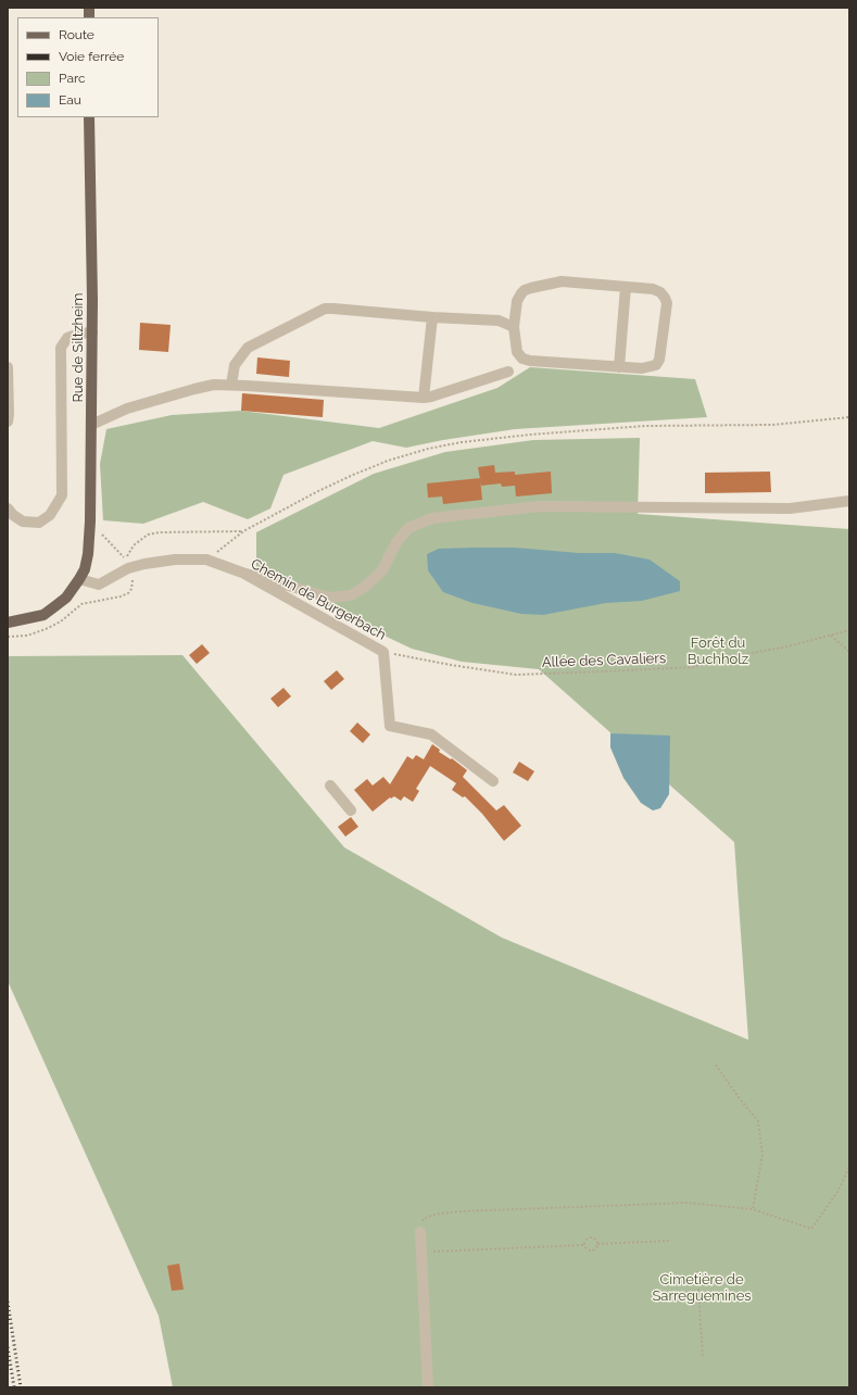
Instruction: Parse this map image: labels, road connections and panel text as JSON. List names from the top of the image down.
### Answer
{
  "streets": {
    "main road": ["Rue de Siltzheim"],
    "street": ["Chemin de Burgerbach"],
    "path": ["Allée des Cavaliers"]
  },
  "crossings": [
    ["Rue de Siltzheim", "Chemin de Burgerbach"],
    ["Chemin de Burgerbach", "Allée des Cavaliers"]
  ],
  "parks": ["Forêt du Buchholz", "Cimetière de Sarreguemines"],
  "legend": [
    "Route",
    "Voie ferrée",
    "Parc",
    "Eau"
  ]
}
